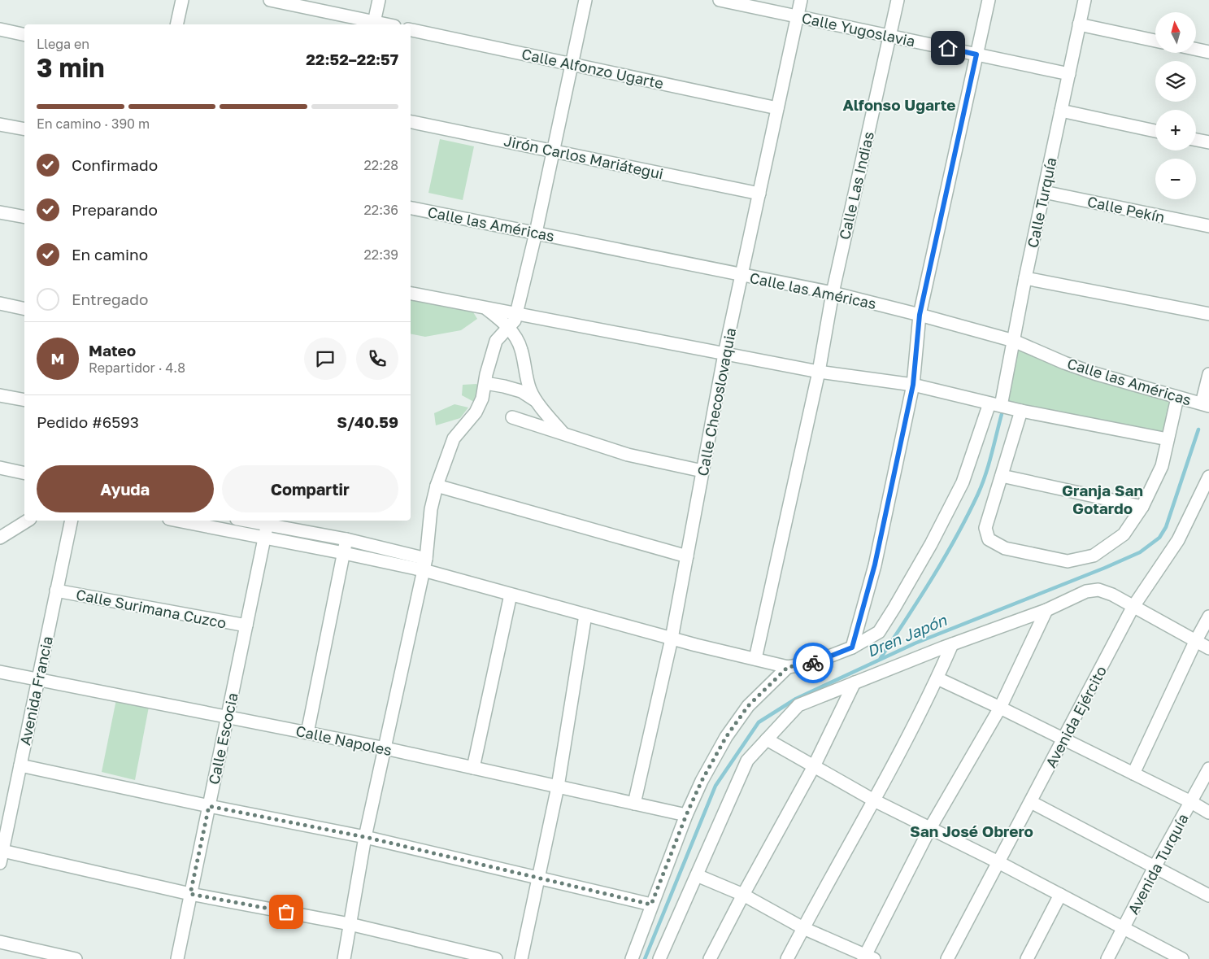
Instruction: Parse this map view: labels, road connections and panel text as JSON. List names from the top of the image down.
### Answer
{
  "streets": {
    "street": [
      "Calle Yugoslavia",
      "Calle Alfonzo Ugarte",
      "Jirón Carlos Mariátegui",
      "Calle Las Indias",
      "Calle Turquía",
      "Calle Pekín",
      "Calle las Américas",
      "Calle Checoslovaquia",
      "Calle Surimana Cuzco",
      "Avenida Francia",
      "Avenida Ejército",
      "Calle Escocia",
      "Calle Napoles",
      "Avenida Turquía"
    ]
  },
  "crossings": [
    ["Calle Yugoslavia", "Calle Las Indias"],
    ["Calle Yugoslavia", "Calle Turquía"],
    ["Calle Yugoslavia", "Calle Checoslovaquia"],
    ["Calle Alfonzo Ugarte", "Calle Checoslovaquia"],
    ["Jirón Carlos Mariátegui", "Calle Checoslovaquia"],
    ["Calle Las Indias", "Calle las Américas"],
    ["Calle Turquía", "Calle Pekín"],
    ["Calle Turquía", "Calle las Américas"],
    ["Calle las Américas", "Calle Checoslovaquia"],
    ["Calle Checoslovaquia", "Calle Napoles"],
    ["Calle Surimana Cuzco", "Avenida Francia"],
    ["Calle Surimana Cuzco", "Calle Escocia"],
    ["Avenida Francia", "Calle Napoles"],
    ["Calle Escocia", "Calle Napoles"]
  ],
  "districts": ["Alfonso Ugarte", "Granja San Gotardo", "San José Obrero"],
  "water": ["Dren Japón"],
  "north": "top",
  "page": {
    "map_buttons": ["+", "−"],
    "heading": ["3 min", "Llega en", "22:52–22:57"],
    "panel": [
      "Mateo",
      "Repartidor · 4.8",
      "Pedido #6593",
      "S/40.59"
    ],
    "bar": "En camino · 390 m",
    "list": [
      ["Confirmado", "22:28"],
      ["Preparando", "22:36"],
      ["En camino", "22:39"],
      "Entregado"
    ],
    "round": "M",
    "buttons": ["Ayuda", "Compartir"]
  }
}
